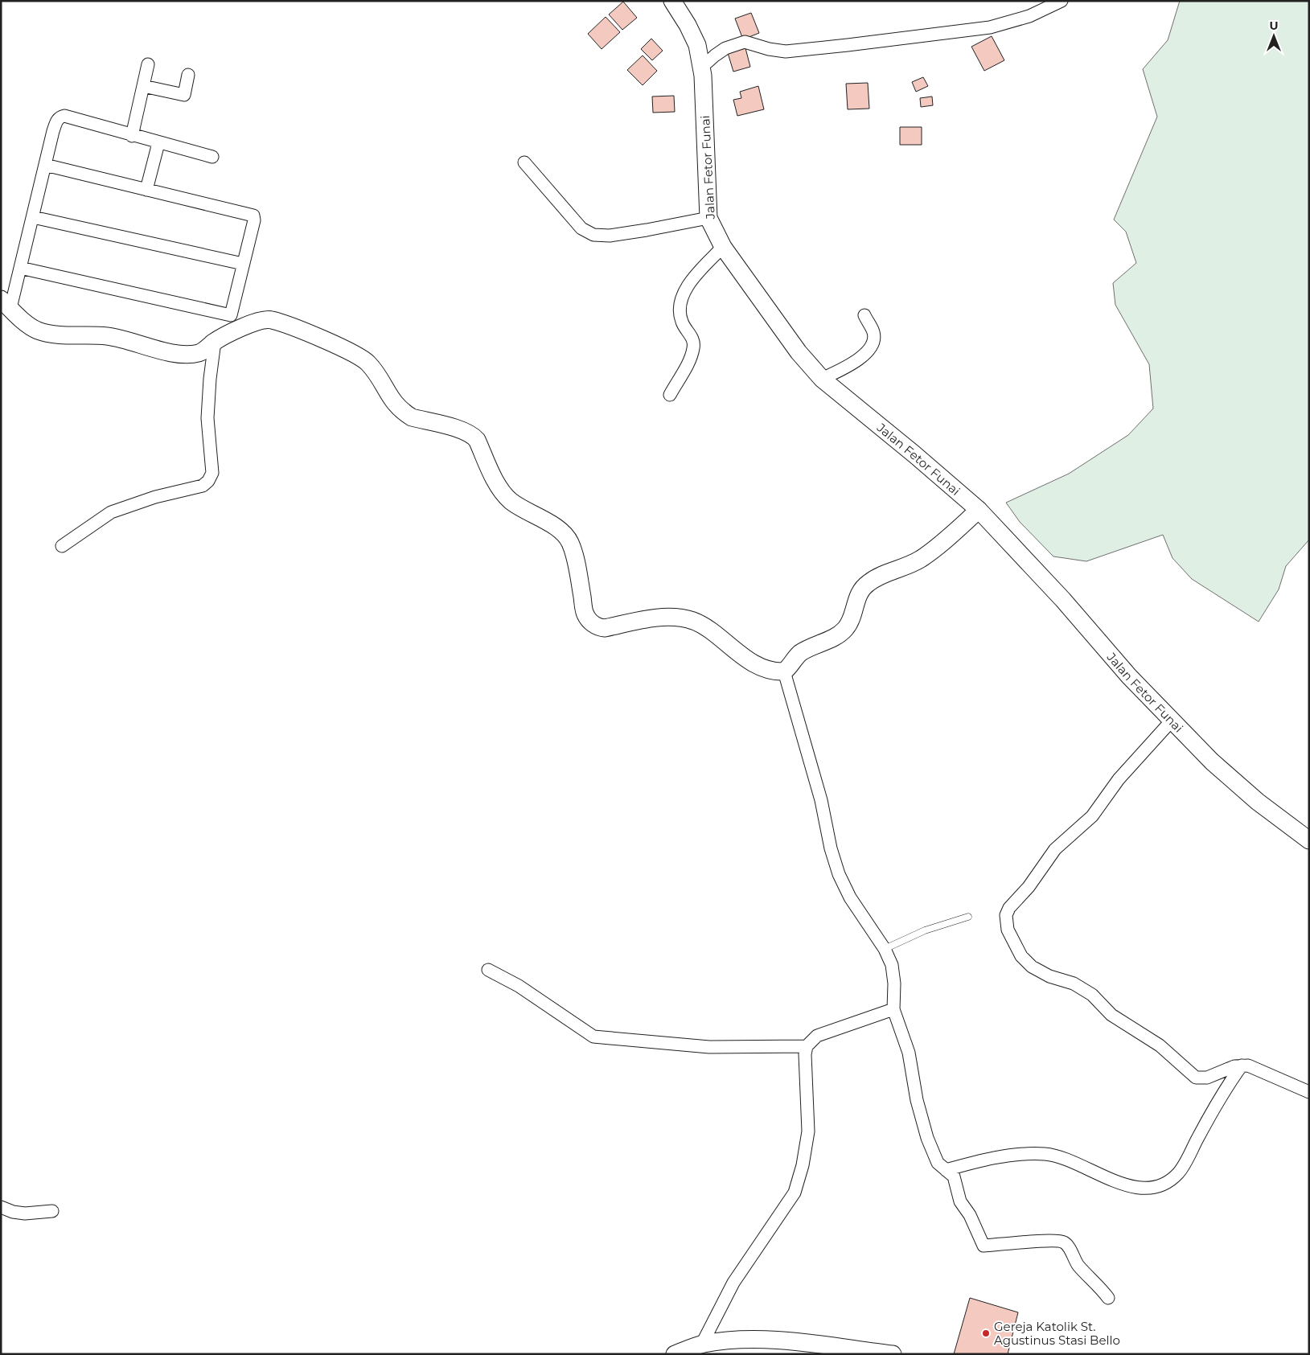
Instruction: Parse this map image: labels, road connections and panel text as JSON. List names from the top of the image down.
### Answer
{
  "streets": {
    "street": ["Jalan Fetor Funai"]
  },
  "places": ["Gereja Katolik St. Agustinus Stasi Bello"],
  "north": "top"
}
